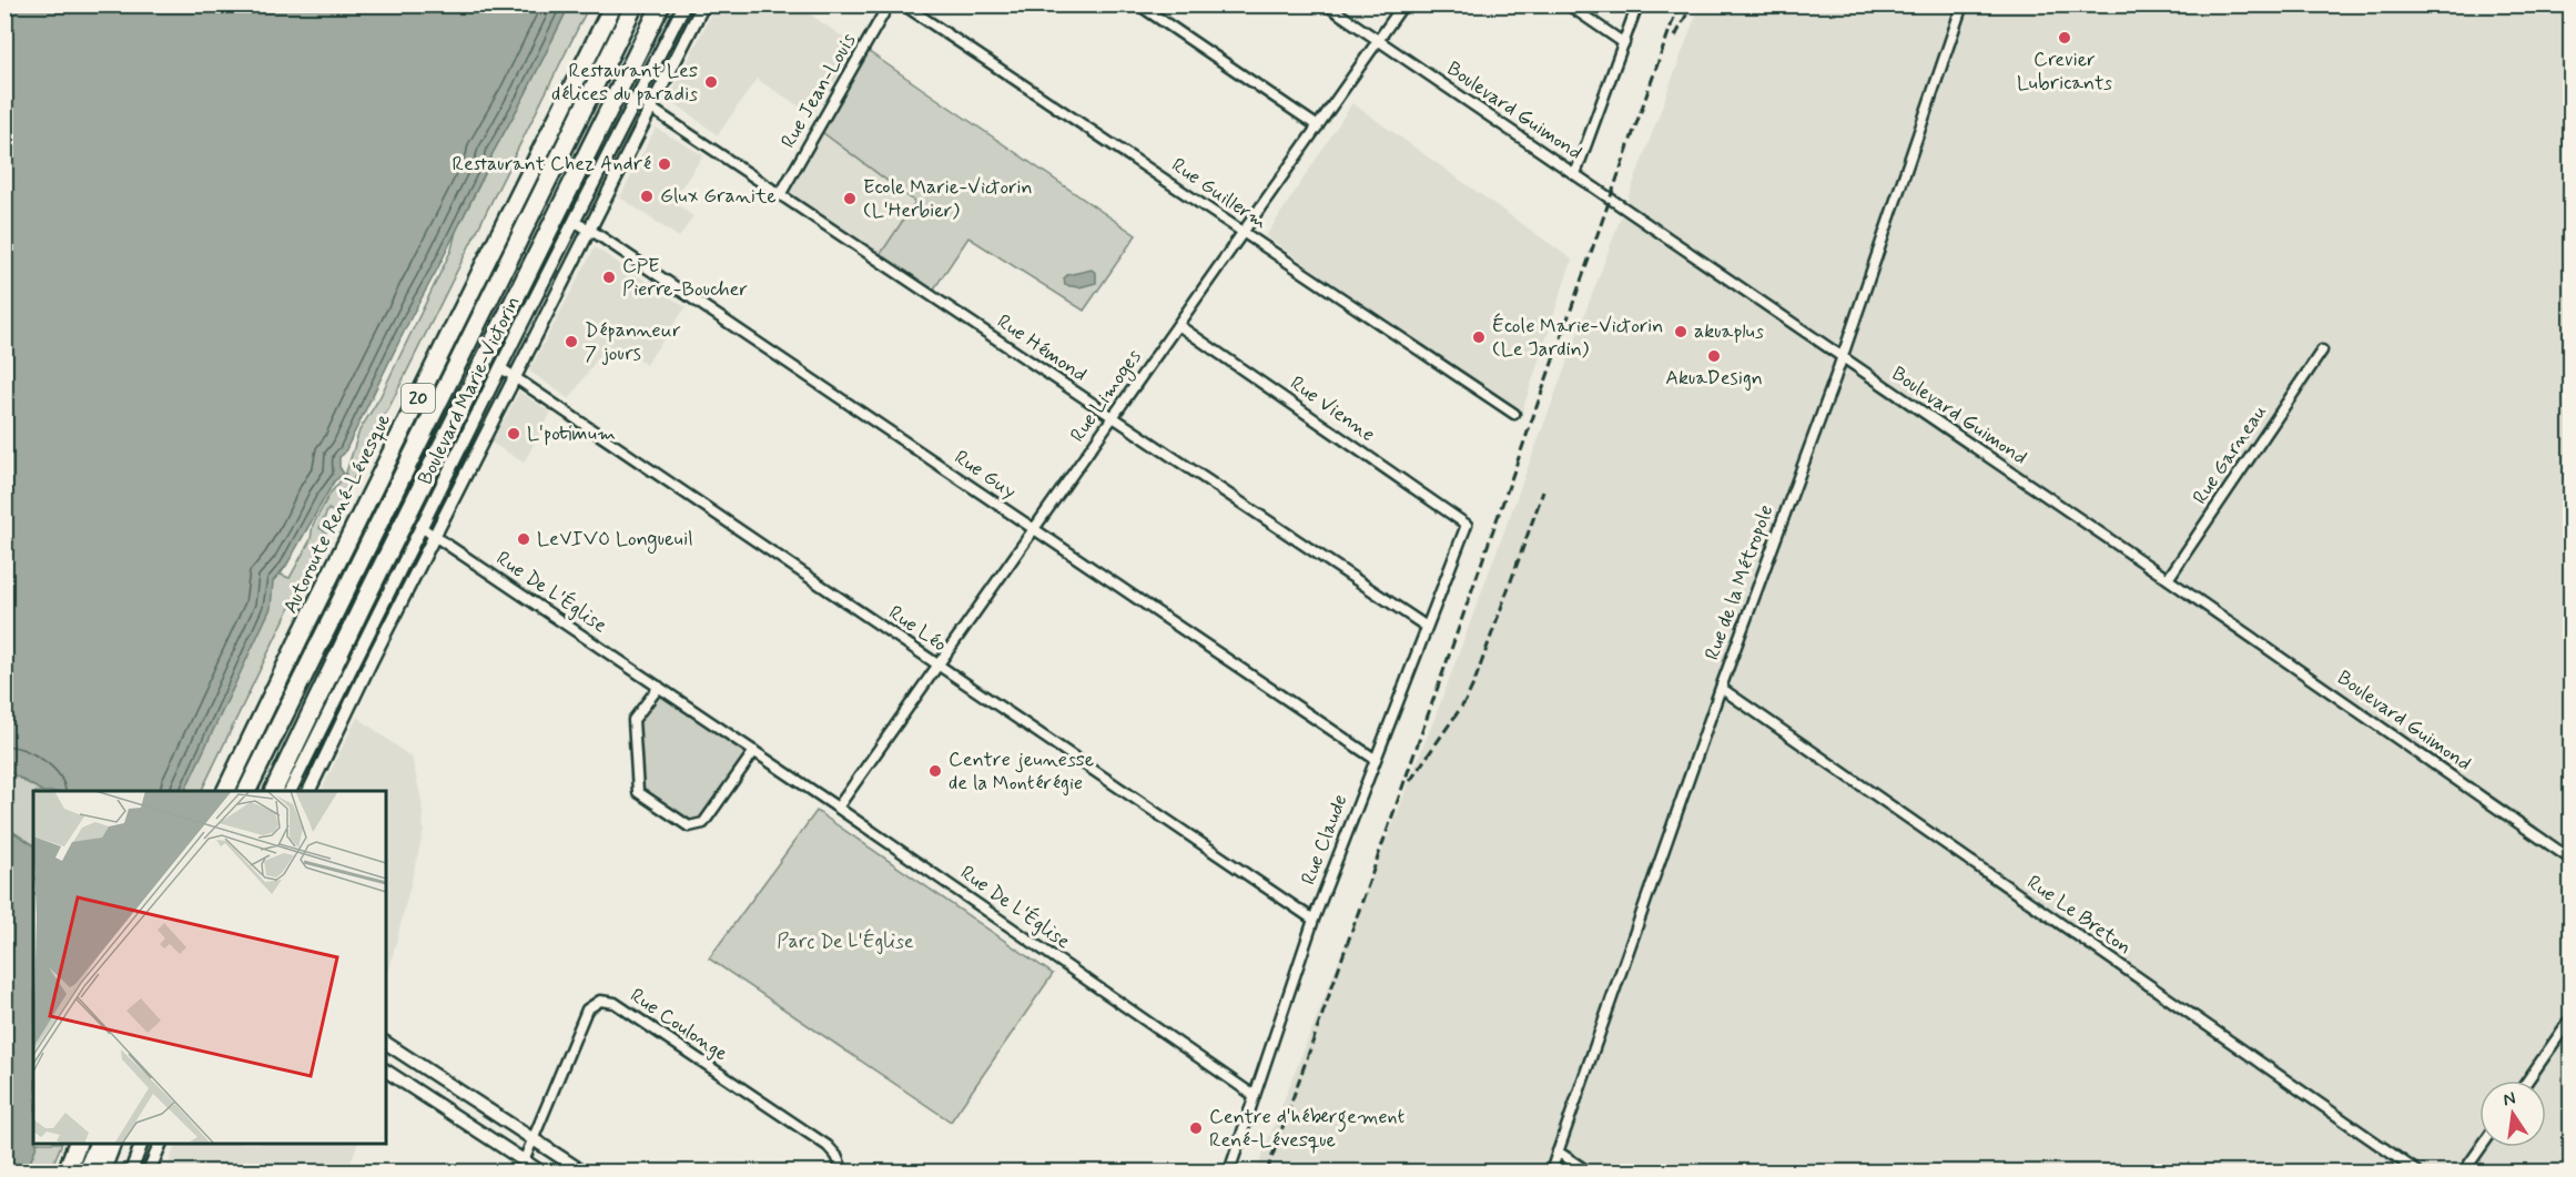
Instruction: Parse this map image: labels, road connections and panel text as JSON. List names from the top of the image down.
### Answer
{
  "streets": {
    "highway": ["20", "Autoroute René-Lévesque"],
    "street": [
      "Rue Jean-Louis",
      "Boulevard Guimond",
      "Rue Guillerm",
      "Rue Hémond",
      "Boulevard Marie-Victorin",
      "Rue Limoges",
      "Rue Vienne",
      "Rue Garneau",
      "Rue Guy",
      "Rue de la Métropole",
      "Rue De L'Église",
      "Rue Léo",
      "Rue Claude",
      "Rue Le Breton",
      "Rue Coulonge"
    ]
  },
  "crossings": [
    ["Rue Jean-Louis", "Rue Hémond"],
    ["Boulevard Guimond", "Rue Limoges"],
    ["Boulevard Guimond", "Rue Garneau"],
    ["Boulevard Guimond", "Rue de la Métropole"],
    ["Rue Guillerm", "Rue Limoges"],
    ["Rue Hémond", "Boulevard Marie-Victorin"],
    ["Rue Hémond", "Rue Limoges"],
    ["Rue Hémond", "Rue Claude"],
    ["Boulevard Marie-Victorin", "Rue Guy"],
    ["Boulevard Marie-Victorin", "Rue De L'Église"],
    ["Boulevard Marie-Victorin", "Rue Léo"],
    ["Rue Limoges", "Rue Vienne"],
    ["Rue Limoges", "Rue Guy"],
    ["Rue Limoges", "Rue De L'Église"],
    ["Rue Limoges", "Rue Léo"],
    ["Rue Vienne", "Rue Claude"],
    ["Rue Guy", "Rue Claude"],
    ["Rue de la Métropole", "Rue Le Breton"],
    ["Rue De L'Église", "Rue Claude"],
    ["Rue Léo", "Rue Claude"]
  ],
  "parks": ["Parc De L'Église"],
  "places": [
    "Crevier Lubricants",
    "Restaurant Les délices du paradis",
    "Restaurant Chez André",
    "Glux Granite",
    "Ecole Marie-Victorin (L'Herbier)",
    "CPE Pierre-Boucher",
    "akuaplus",
    "École Marie-Victorin (Le Jardin)",
    "Dépanneur 7 jours",
    "AkuaDesign",
    "L'potimum",
    "LeVIVO Longueuil",
    "Centre jeunesse de la Montérégie",
    "Centre d'hébergement René-Lévesque"
  ],
  "north": "top"
}
